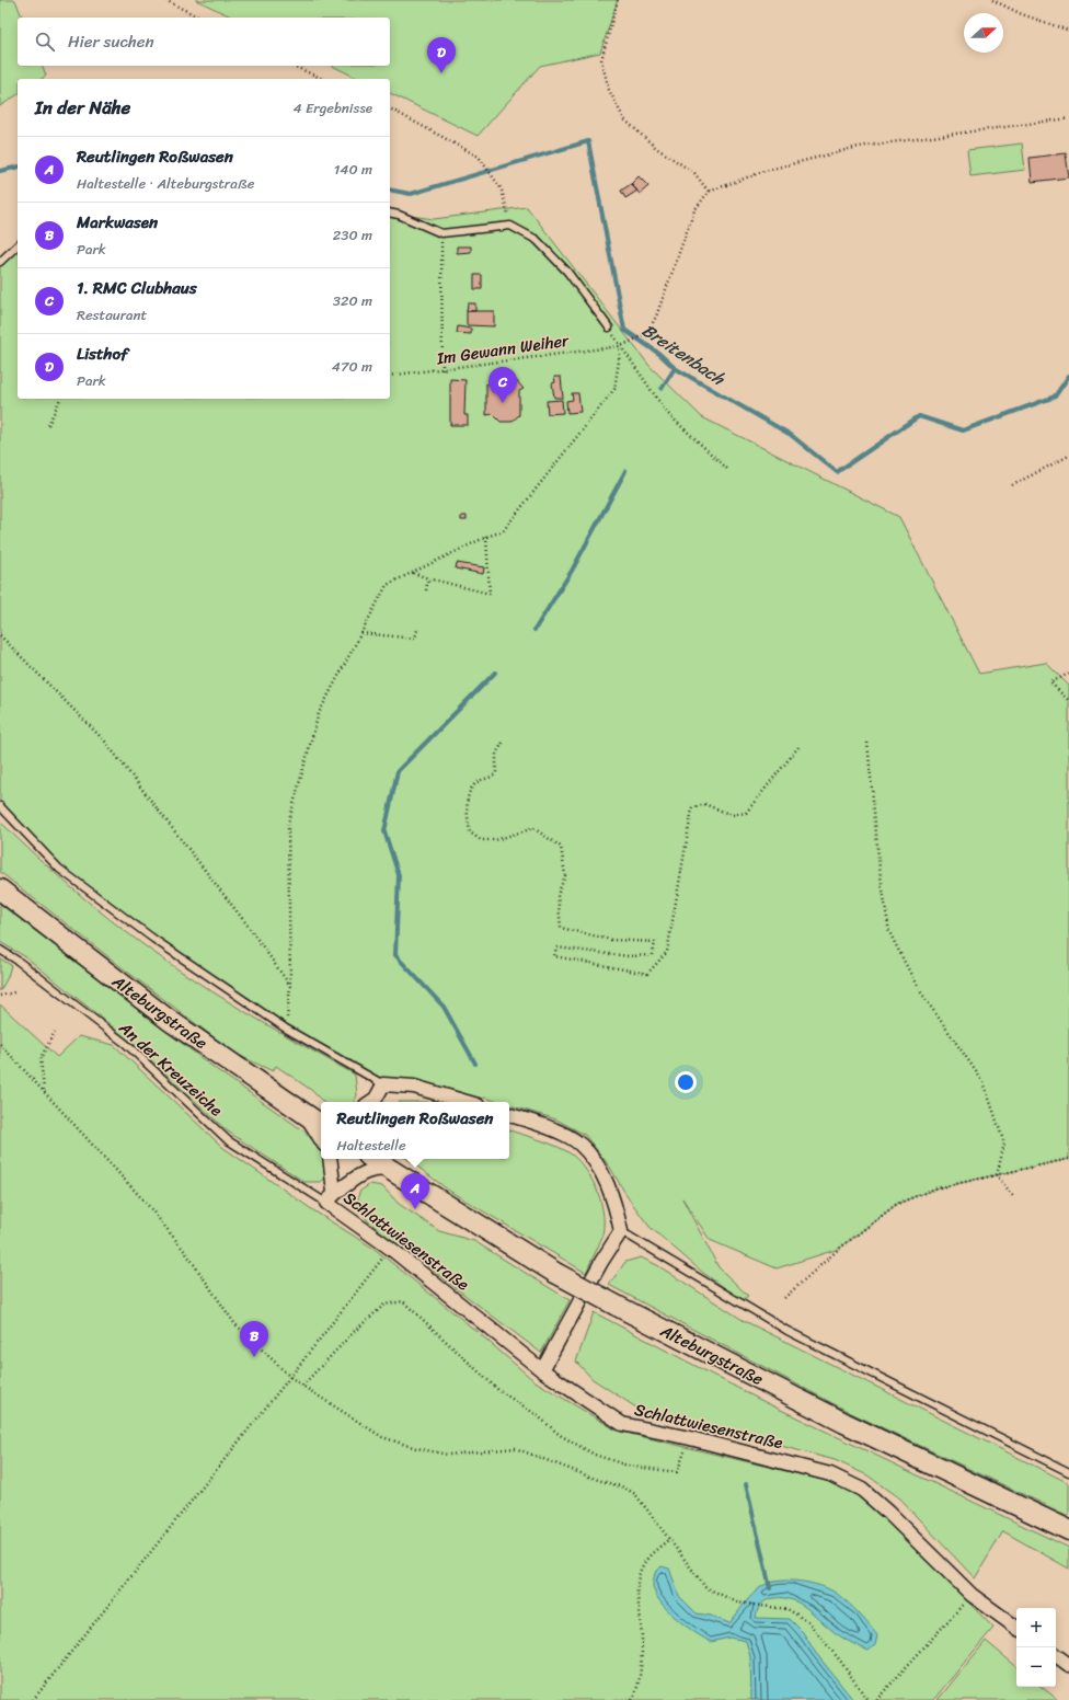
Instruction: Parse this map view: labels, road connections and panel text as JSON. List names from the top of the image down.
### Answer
{
  "streets": {
    "main road": ["Alteburgstraße"],
    "street": ["Schlattwiesenstraße"],
    "lane": ["An der Kreuzeiche"],
    "path": ["Im Gewann Weiher"]
  },
  "crossings": [
    ["An der Kreuzeiche", "Schlattwiesenstraße"]
  ],
  "water": ["Breitenbach"],
  "north": "right",
  "page": {
    "search": "Hier suchen",
    "pins": [
      "D",
      "C",
      "A",
      "B"
    ],
    "heading": ["In der Nähe", "4 Ergebnisse"],
    "list": [
      {
        "mark": "A",
        "name": "Reutlingen Roßwasen",
        "note": "Haltestelle · Alteburgstraße",
        "value": "140 m"
      },
      {
        "mark": "B",
        "name": "Markwasen",
        "note": "Park",
        "value": "230 m"
      },
      {
        "mark": "C",
        "name": "1. RMC Clubhaus",
        "note": "Restaurant",
        "value": "320 m"
      },
      {
        "mark": "D",
        "name": "Listhof",
        "note": "Park",
        "value": "470 m"
      }
    ],
    "popup": ["Reutlingen Roßwasen", "Haltestelle"],
    "map_buttons": ["+", "−"]
  }
}
